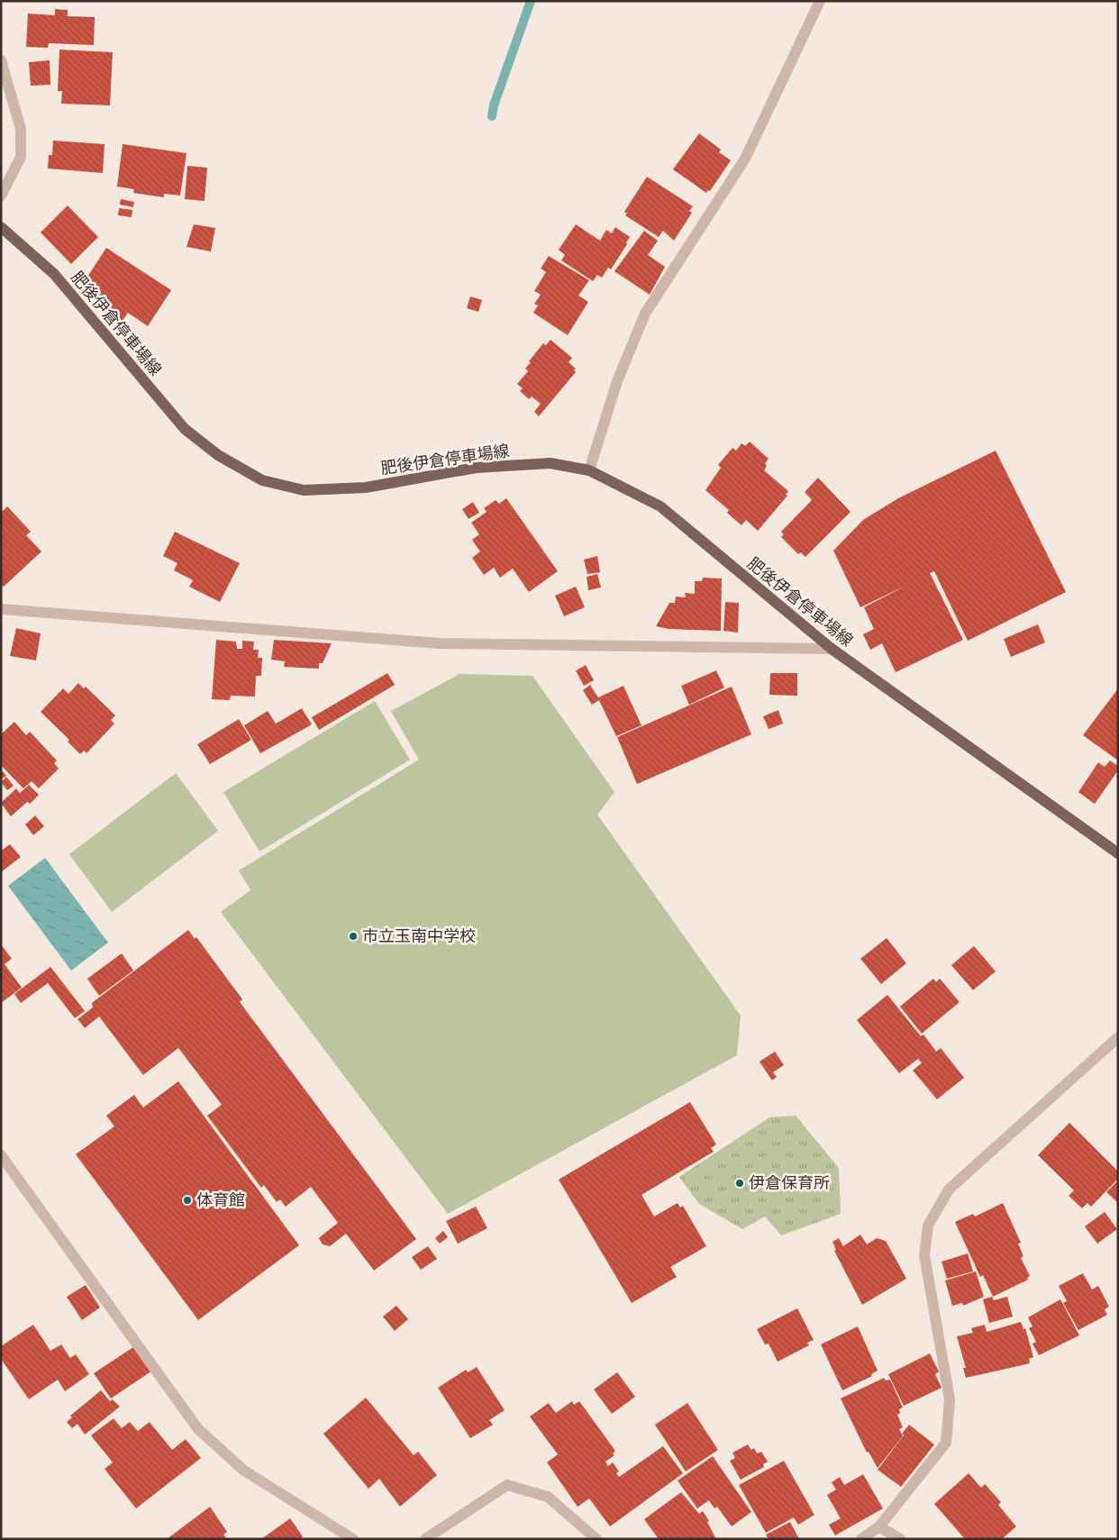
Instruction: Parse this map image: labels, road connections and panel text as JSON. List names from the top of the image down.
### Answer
{
  "streets": {
    "main road": ["肥後伊倉停車場線"]
  },
  "places": ["市立玉南中学校", "伊倉保育所", "体育館"]
}
